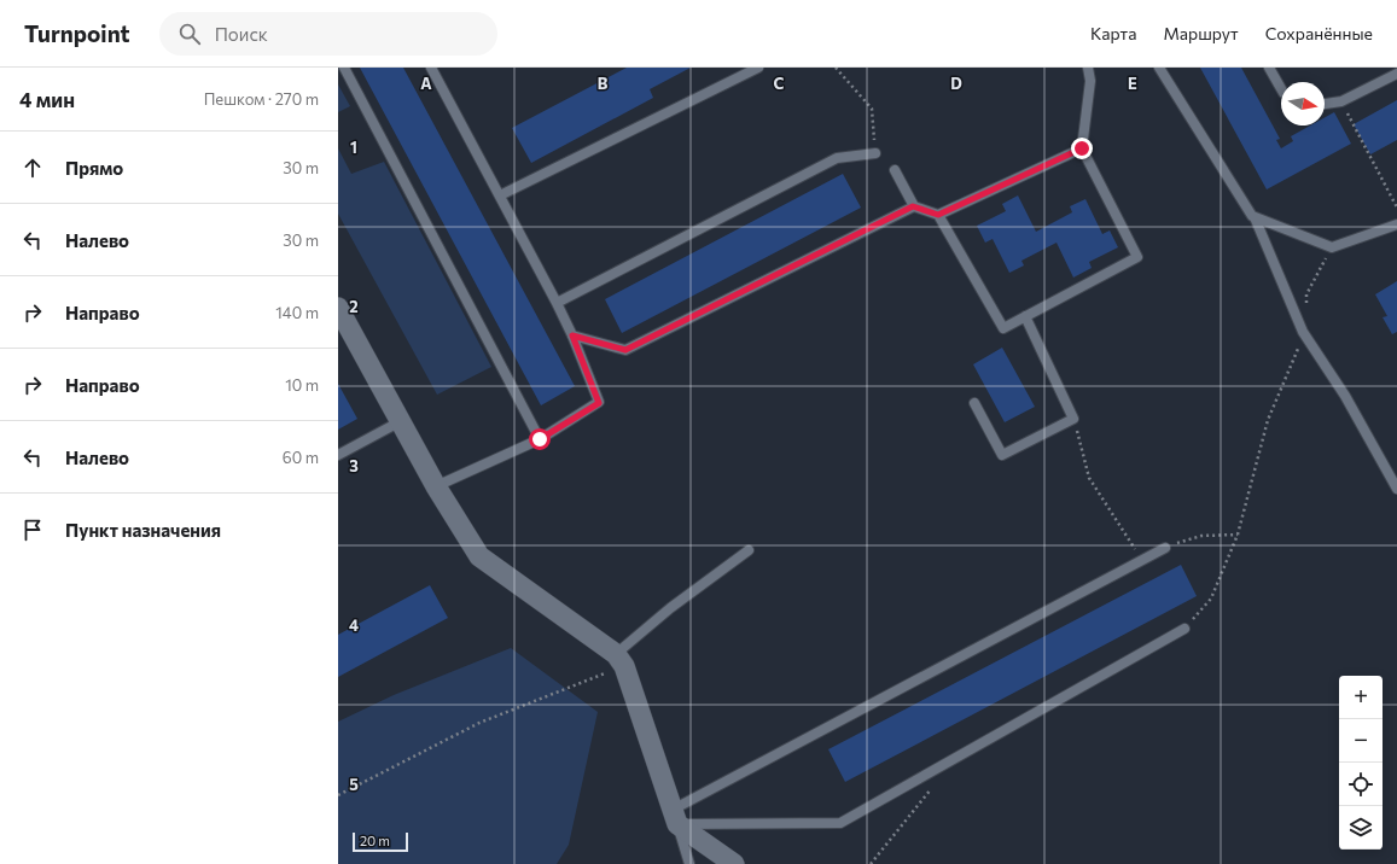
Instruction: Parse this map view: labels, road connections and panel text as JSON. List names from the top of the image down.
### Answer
{
  "scale_bar": "20 m",
  "north": "right",
  "page": {
    "header": "Turnpoint",
    "search": "Поиск",
    "nav": ["Карта", "Маршрут", "Сохранённые"],
    "heading": ["4 мин", "Пешком · 270 m"],
    "list": [
      ["Прямо", "30 m"],
      ["Налево", "30 m"],
      ["Направо", "140 m"],
      ["Направо", "10 m"],
      ["Налево", "60 m"],
      "Пункт назначения"
    ],
    "map_buttons": ["+", "−"],
    "scale": "20 m"
  },
  "grid": {
    "columns": [
      "A",
      "B",
      "C",
      "D",
      "E"
    ],
    "rows": [
      "1",
      "2",
      "3",
      "4",
      "5"
    ]
  }
}
